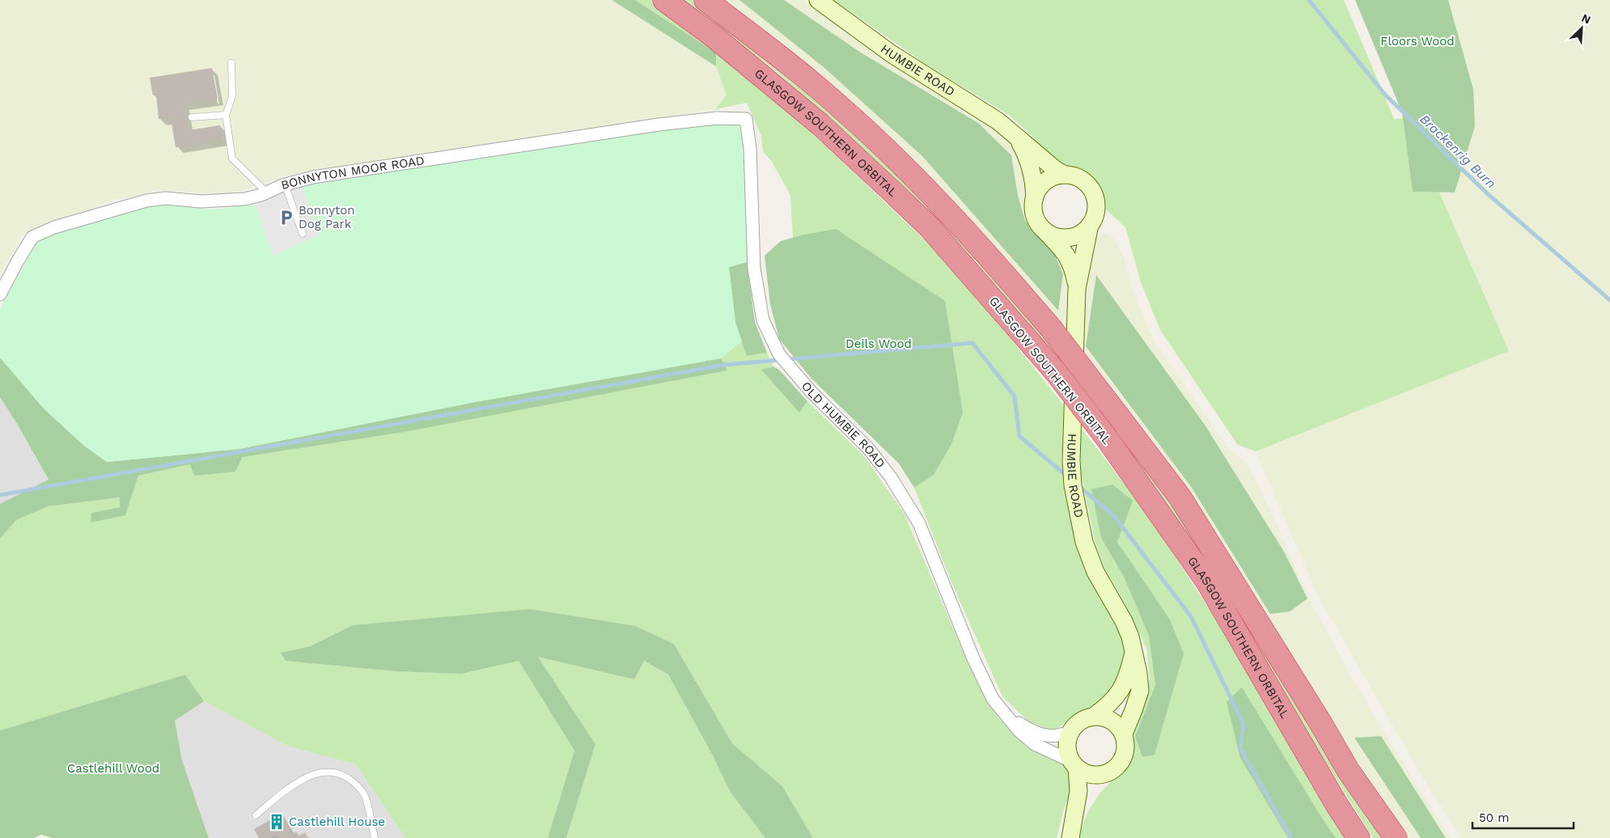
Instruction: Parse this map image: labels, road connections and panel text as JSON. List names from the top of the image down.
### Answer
{
  "streets": {
    "highway": ["GLASGOW SOUTHERN ORBITAL"],
    "street": ["HUMBIE ROAD", "BONNYTON MOOR ROAD", "OLD HUMBIE ROAD"]
  },
  "crossings": [
    ["HUMBIE ROAD", "OLD HUMBIE ROAD"],
    ["BONNYTON MOOR ROAD", "OLD HUMBIE ROAD"]
  ],
  "water": ["Brackenrig Burn"],
  "parks": ["Floors Wood", "Deils Wood", "Castlehill Wood"],
  "places": {
    "parking": ["Bonnyton Dog Park"],
    "building": ["Castlehill House"]
  },
  "scale_bar": "50 m",
  "north": "top right"
}
